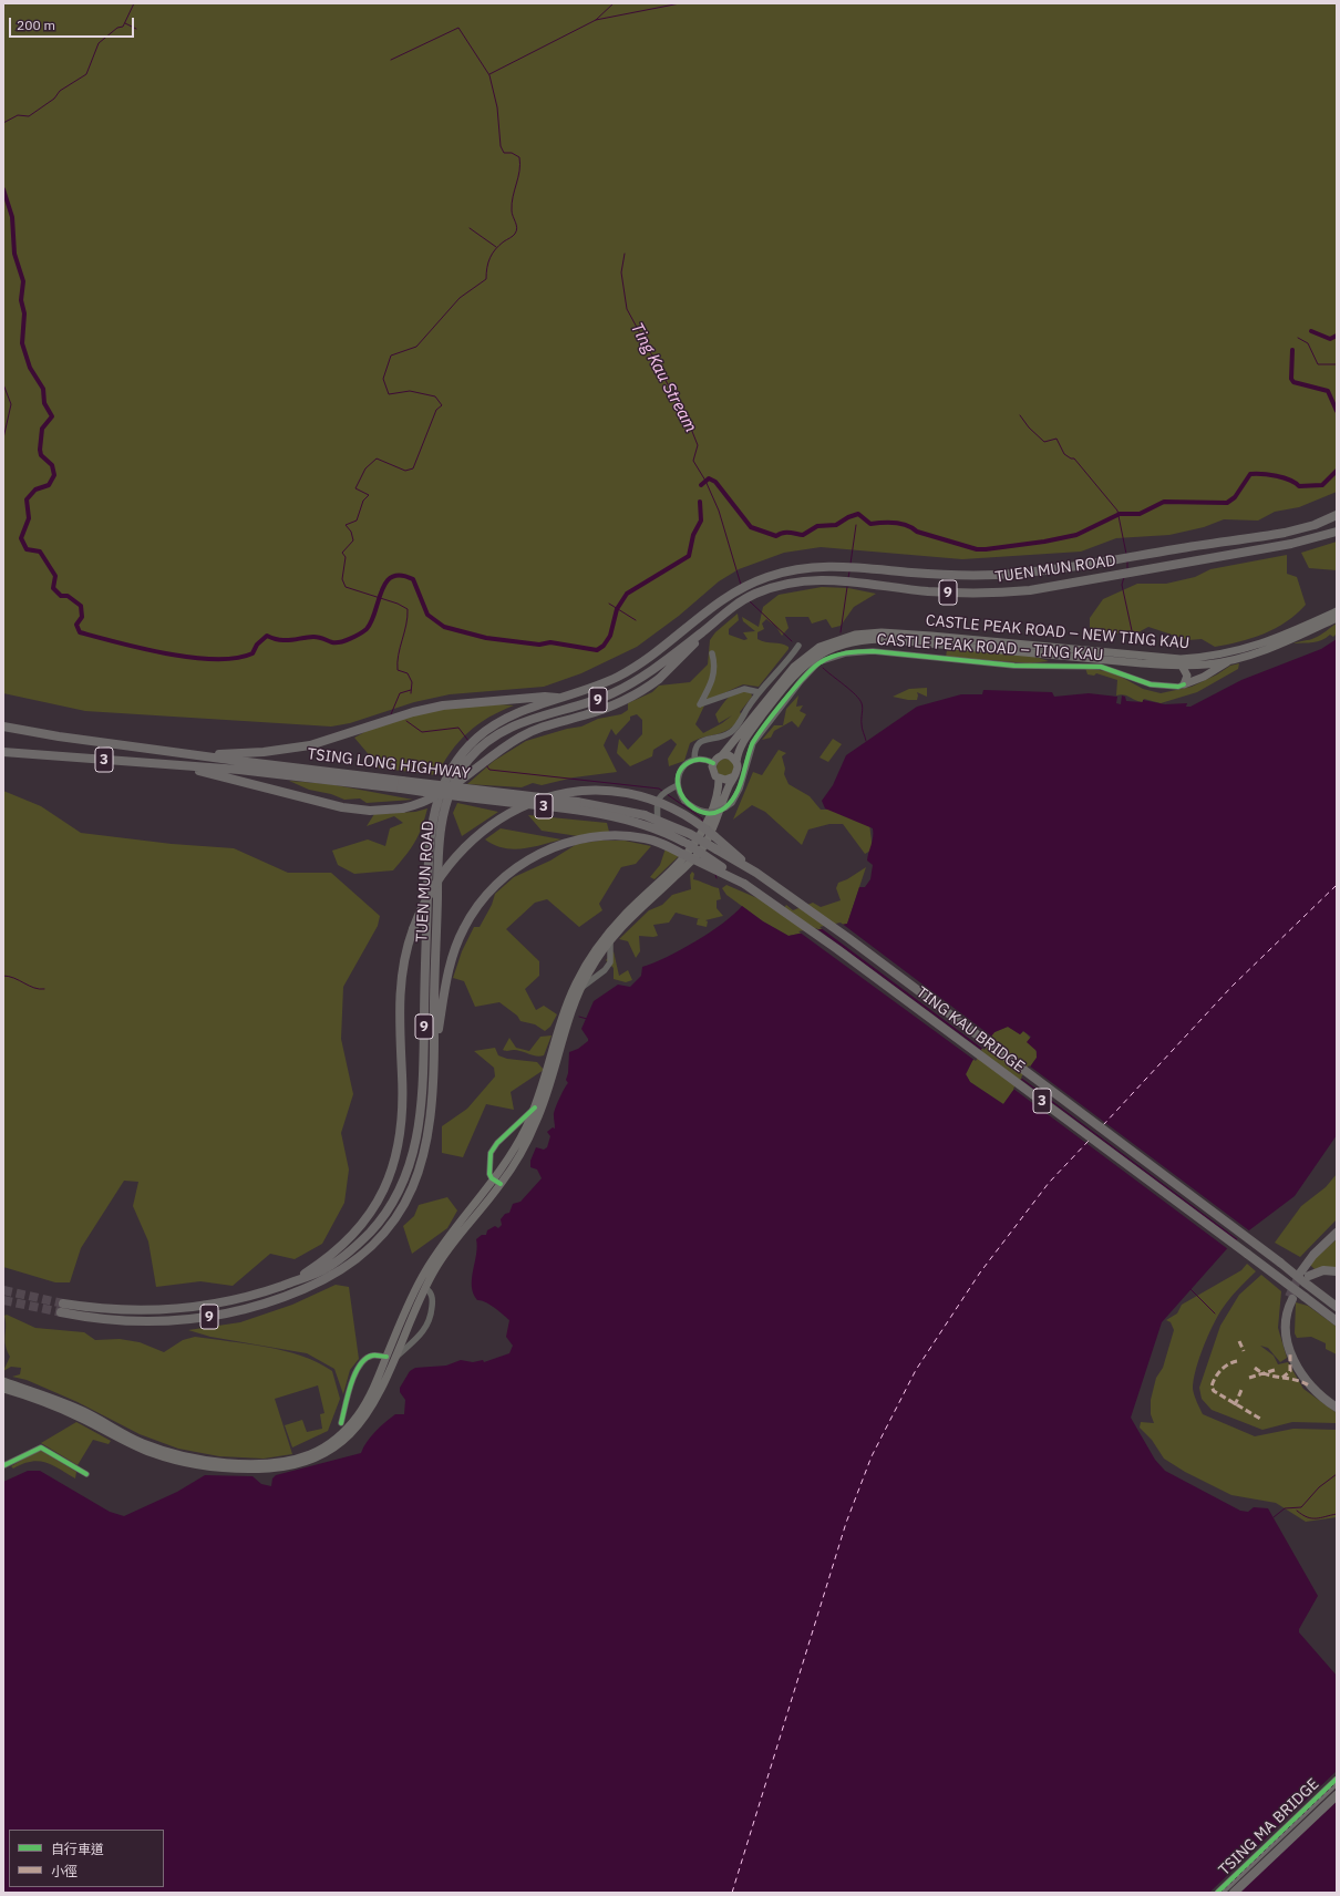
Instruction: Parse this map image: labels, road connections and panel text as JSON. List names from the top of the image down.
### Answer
{
  "streets": {
    "highway": [
      "TUEN MUN ROAD",
      "9",
      "3",
      "TSING LONG HIGHWAY",
      "TING KAU BRIDGE",
      "TSING MA BRIDGE"
    ],
    "main road": ["CASTLE PEAK ROAD – NEW TING KAU"],
    "street": ["CASTLE PEAK ROAD – TING KAU"]
  },
  "crossings": [
    ["TSING LONG HIGHWAY", "TING KAU BRIDGE"]
  ],
  "water": ["Ting Kau Stream"],
  "legend": ["自行車道", "小徑"],
  "scale_bar": "200 m"
}
